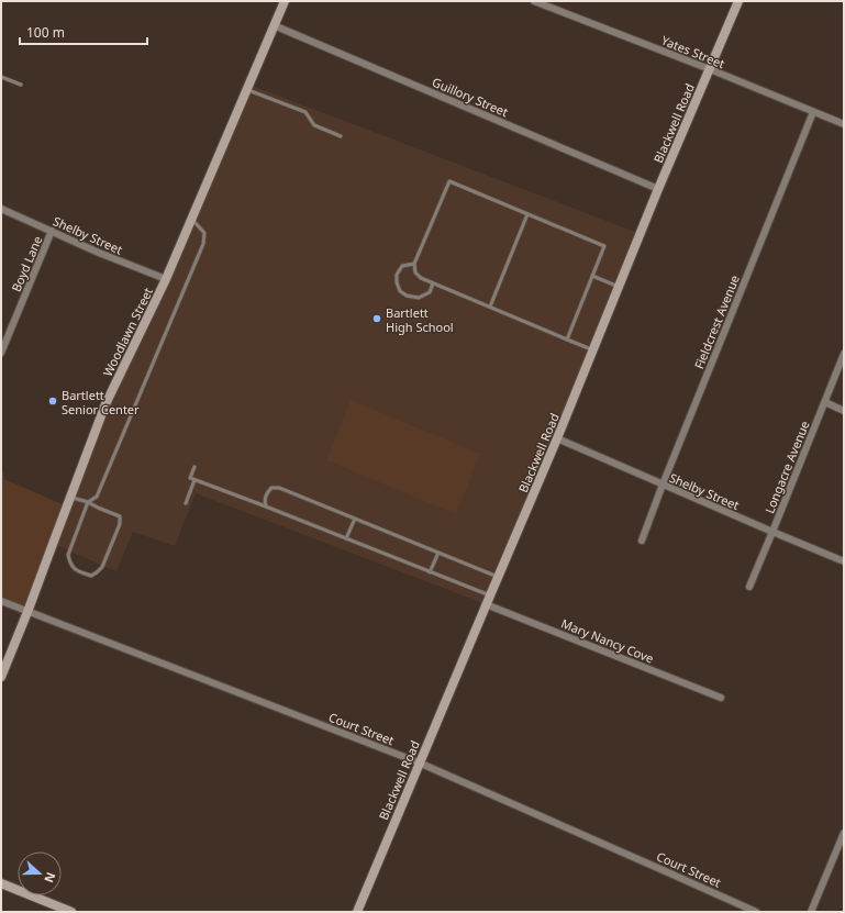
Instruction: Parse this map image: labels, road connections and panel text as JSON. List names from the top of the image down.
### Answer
{
  "streets": {
    "street": [
      "Yates Street",
      "Guillory Street",
      "Blackwell Road",
      "Shelby Street",
      "Boyd Lane",
      "Fieldcrest Avenue",
      "Woodlawn Street",
      "Longacre Avenue",
      "Mary Nancy Cove",
      "Court Street"
    ]
  },
  "crossings": [
    ["Yates Street", "Blackwell Road"],
    ["Yates Street", "Fieldcrest Avenue"],
    ["Guillory Street", "Blackwell Road"],
    ["Guillory Street", "Woodlawn Street"],
    ["Blackwell Road", "Shelby Street"],
    ["Blackwell Road", "Mary Nancy Cove"],
    ["Blackwell Road", "Court Street"],
    ["Shelby Street", "Boyd Lane"],
    ["Shelby Street", "Fieldcrest Avenue"],
    ["Shelby Street", "Woodlawn Street"],
    ["Shelby Street", "Longacre Avenue"],
    ["Woodlawn Street", "Court Street"]
  ],
  "places": ["Bartlett High School", "Bartlett Senior Center"],
  "scale_bar": "100 m",
  "north": "right"
}
